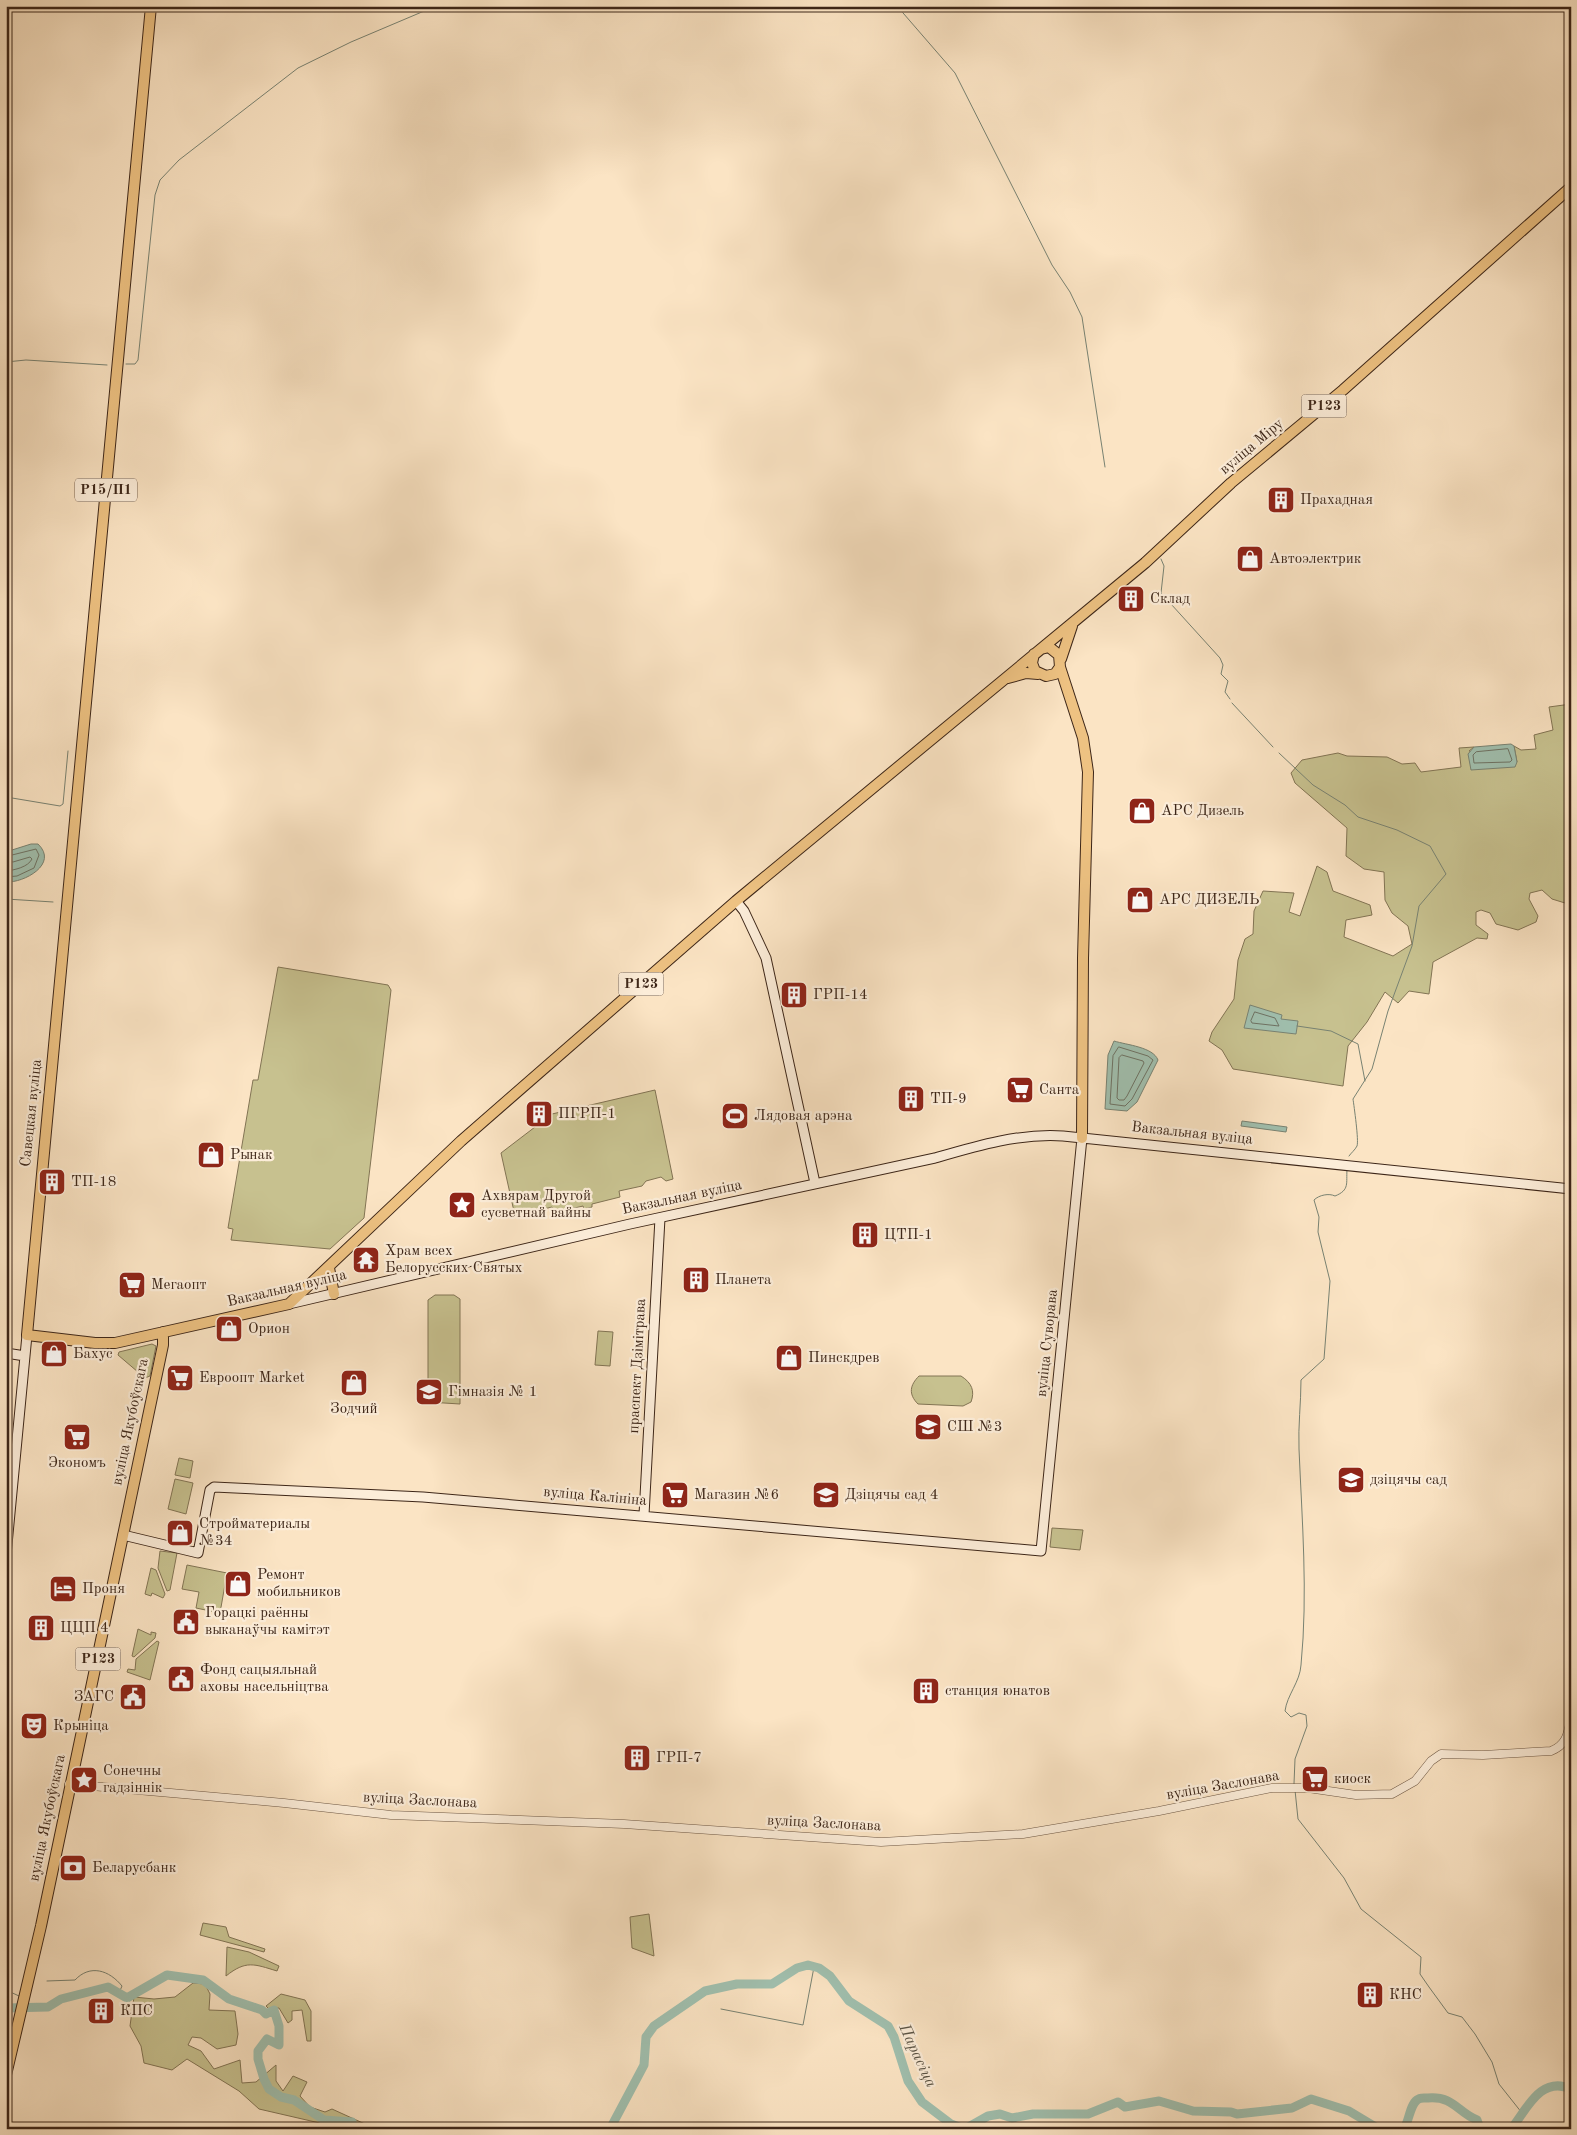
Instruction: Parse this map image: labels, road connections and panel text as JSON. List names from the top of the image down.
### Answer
{
  "streets": {
    "main road": [
      "Р123",
      "вуліца Міру",
      "Р15/П1",
      "Савецкая вуліца",
      "Вакзальная вуліца",
      "вуліца Суворава",
      "праспект Дзімітрава",
      "вуліца Якубоўскага",
      "вуліца Калініна"
    ],
    "street": ["вуліца Заслонава"]
  },
  "crossings": [
    ["Р123", "вуліца Міру"],
    ["Р123", "Вакзальная вуліца"],
    ["Савецкая вуліца", "Вакзальная вуліца"],
    ["Вакзальная вуліца", "вуліца Суворава"],
    ["Вакзальная вуліца", "праспект Дзімітрава"],
    ["Вакзальная вуліца", "вуліца Якубоўскага"],
    ["вуліца Суворава", "вуліца Калініна"],
    ["праспект Дзімітрава", "вуліца Калініна"],
    ["вуліца Якубоўскага", "вуліца Калініна"],
    ["вуліца Якубоўскага", "вуліца Заслонава"]
  ],
  "water": ["Парасіца"],
  "places": {
    "building": [
      "Прахадная",
      "Склад",
      "ГРП-14",
      "ТП-9",
      "ПГРП-1",
      "ТП-18",
      "ЦТП-1",
      "Планета",
      "ЦЦП 4",
      "станция юнатов",
      "ГРП-7",
      "КНС",
      "КПС"
    ],
    "shop": [
      "Автоэлектрик",
      "АРС Дизель",
      "АРС ДИЗЕЛЬ",
      "Рынак",
      "Орион",
      "Бахус",
      "Пинскдрев",
      "Зодчий",
      "Стройматериалы №34",
      "Ремонт мобильников"
    ],
    "supermarket": [
      "Санта",
      "Мегаопт",
      "Евроопт Market",
      "Экономъ",
      "Магазин №6",
      "киоск"
    ],
    "sports": ["Лядовая арэна"],
    "place": ["Ахвярам Другой сусветнай вайны", "Сонечны гадзіннік"],
    "temple": ["Храм всех Белорусских Святых"],
    "school or university": [
      "Гімназія № 1",
      "СШ №3",
      "дзіцячы сад",
      "Дзіцячы сад 4"
    ],
    "hotel": ["Проня"],
    "public building": ["Горацкі раённы выканаўчы камітэт", "Фонд сацыяльнай аховы насельніцтва", "ЗАГС"],
    "theatre": ["Крыніца"],
    "bank": ["Беларусбанк"]
  }
}
